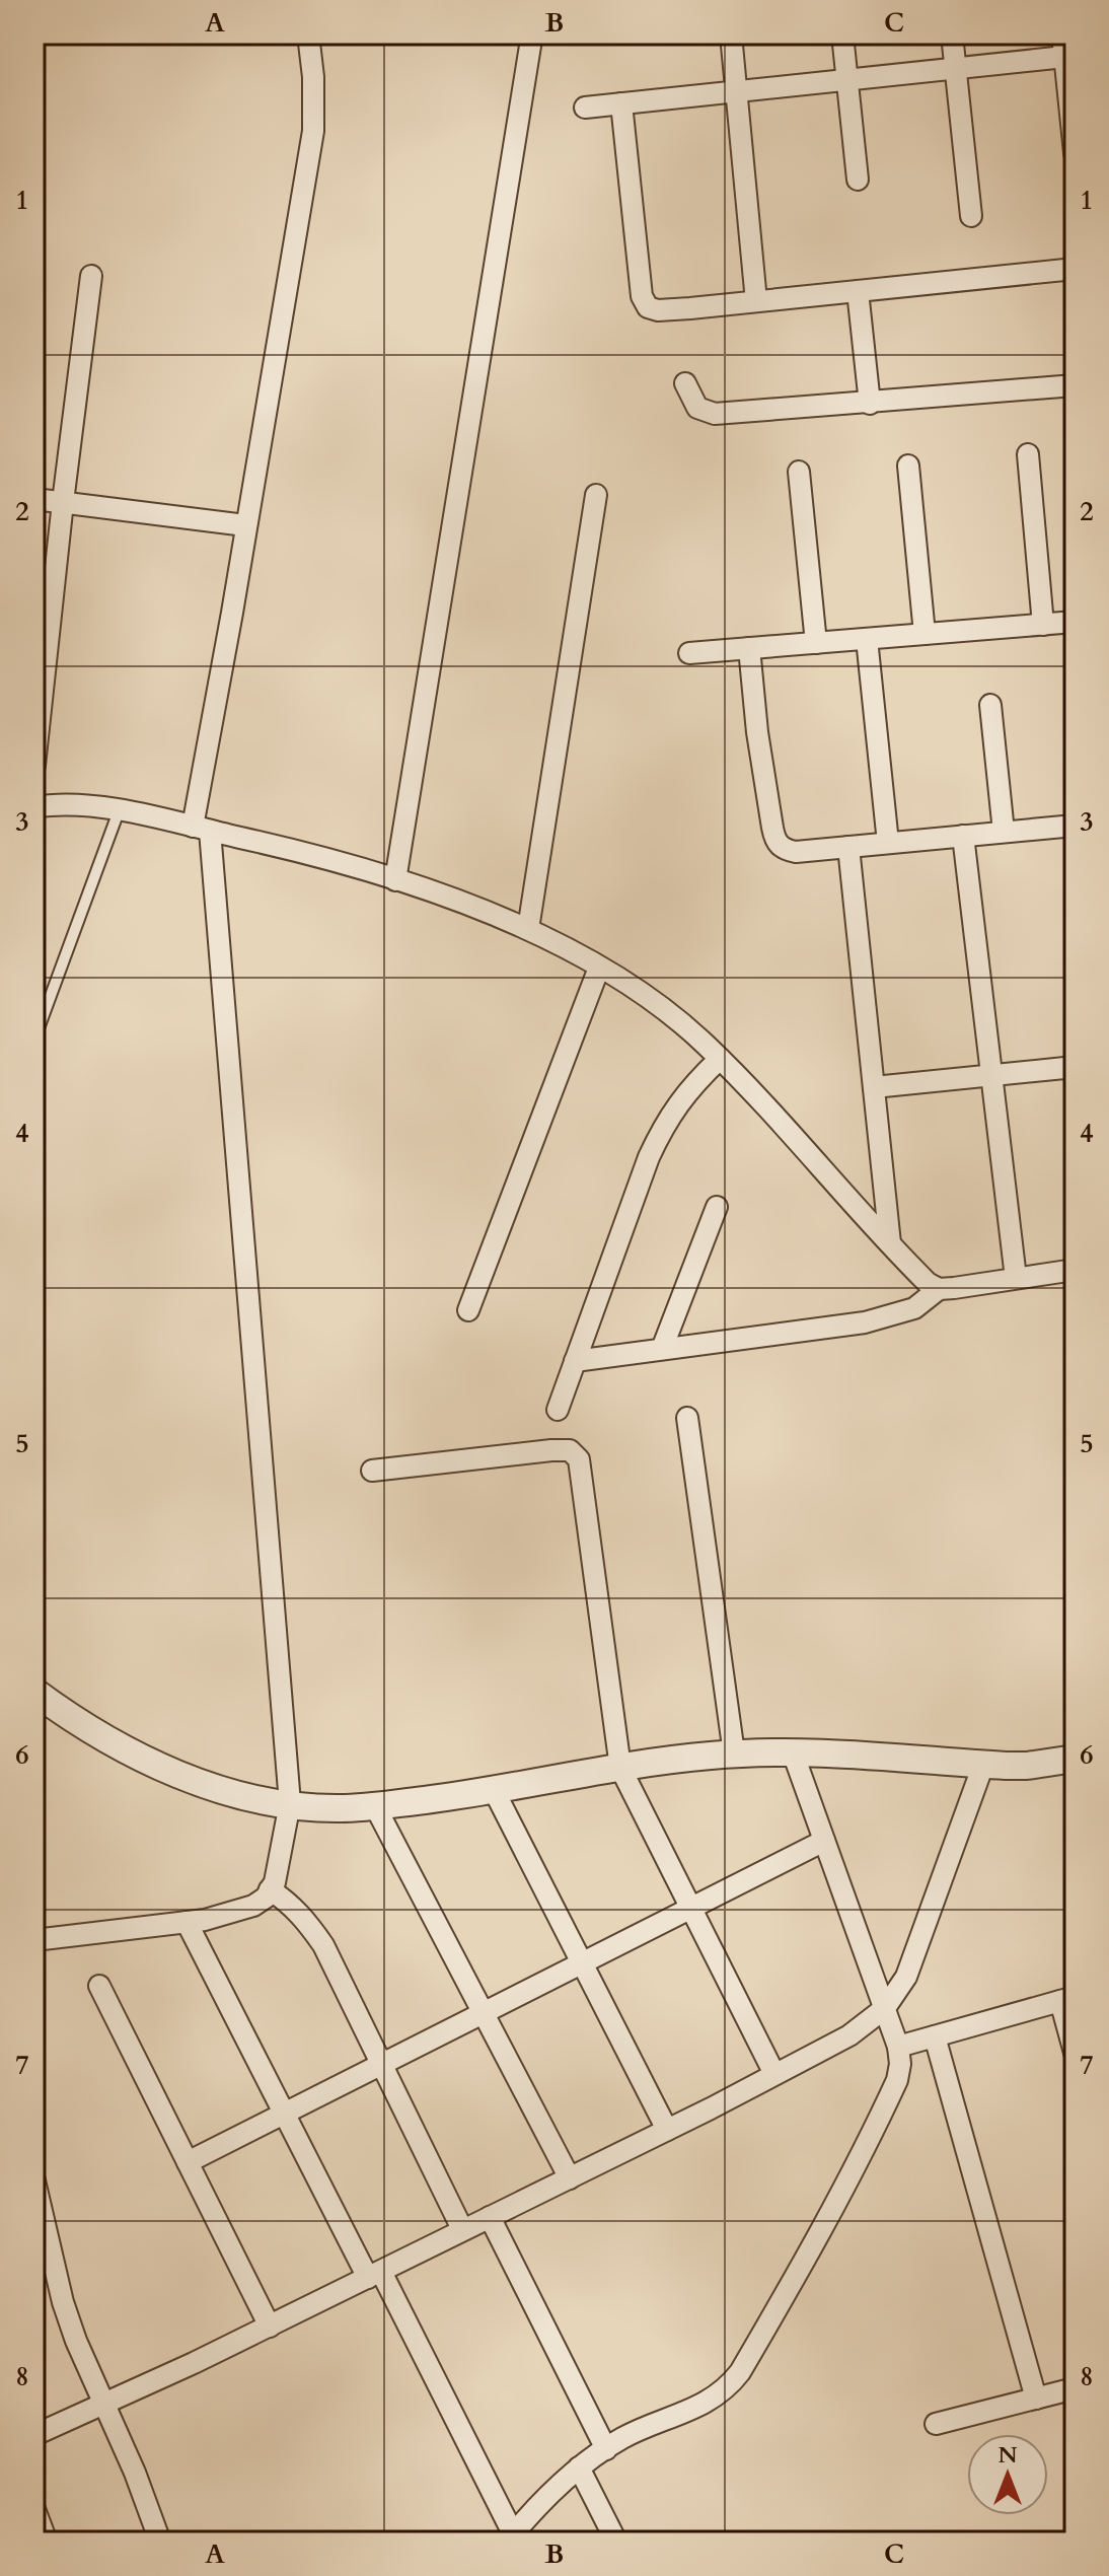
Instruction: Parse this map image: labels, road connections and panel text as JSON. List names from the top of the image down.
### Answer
{
  "north": "top",
  "grid": {
    "columns": ["A", "B", "C"],
    "rows": [
      "1",
      "2",
      "3",
      "4",
      "5",
      "6",
      "7",
      "8"
    ]
  }
}
